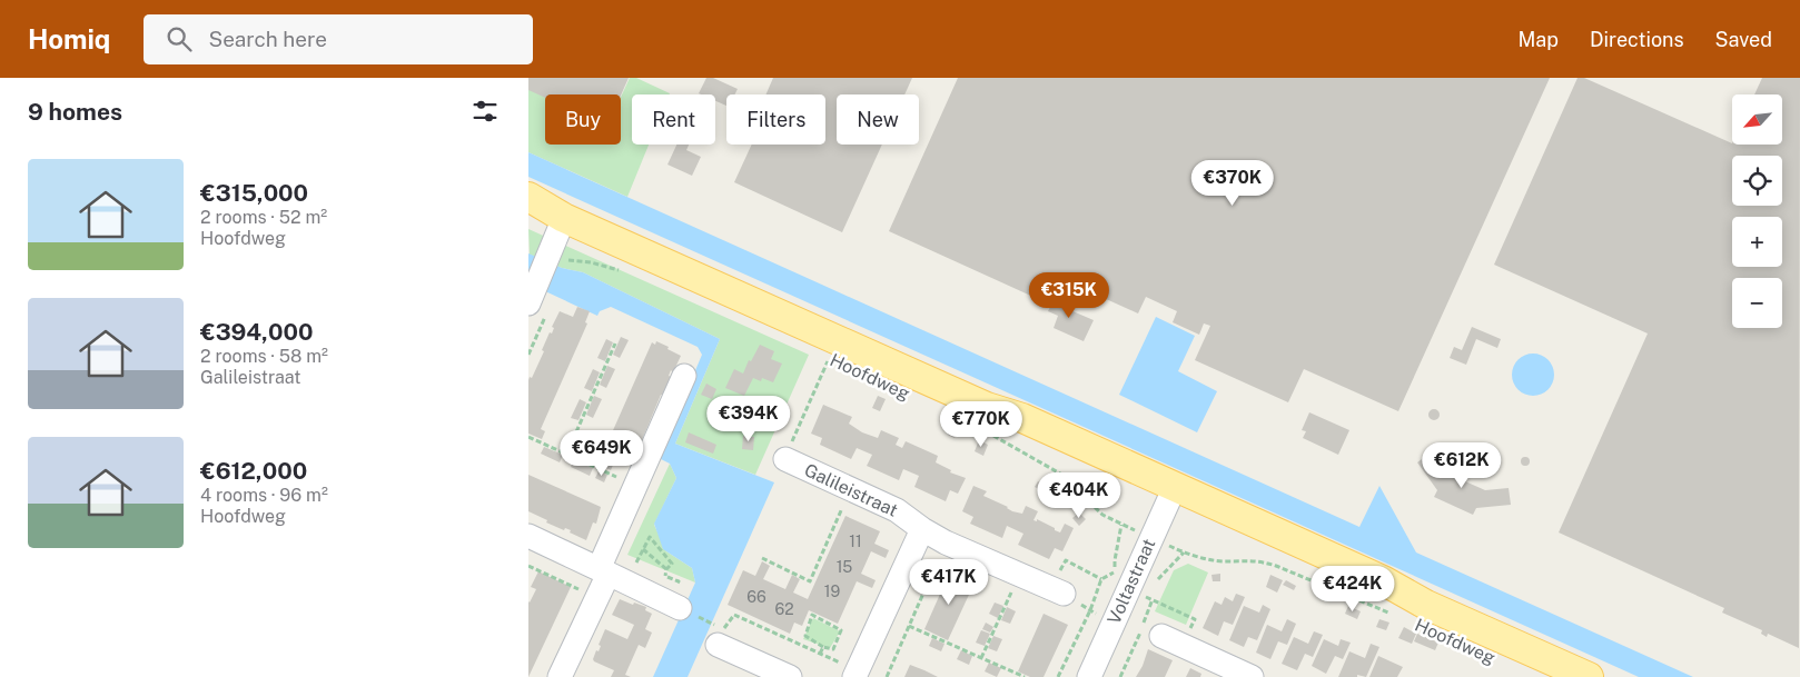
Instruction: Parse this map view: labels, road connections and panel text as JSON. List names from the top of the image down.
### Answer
{
  "streets": {
    "main road": ["Hoofdweg"],
    "street": ["Galileistraat", "Voltastraat"]
  },
  "crossings": [
    ["Hoofdweg", "Voltastraat"]
  ],
  "house_numbers": [
    "11",
    "15",
    "19",
    "66",
    "62"
  ],
  "north": "bottom left",
  "page": {
    "header": "Homiq",
    "search": "Search here",
    "nav": ["Map", "Directions", "Saved"],
    "heading": "9 homes",
    "map_buttons": ["+", "−"],
    "chip": [
      "Buy",
      "Rent",
      "Filters",
      "New"
    ],
    "list": [
      {
        "name": "€315,000",
        "note": "2 rooms · 52 m² · Hoofdweg"
      },
      {
        "name": "€394,000",
        "note": "2 rooms · 58 m² · Galileistraat"
      },
      {
        "name": "€612,000",
        "note": "4 rooms · 96 m² · Hoofdweg"
      }
    ],
    "price": [
      "€370K",
      "€315K",
      "€394K",
      "€770K",
      "€649K",
      "€612K",
      "€404K",
      "€417K",
      "€424K"
    ]
  }
}
